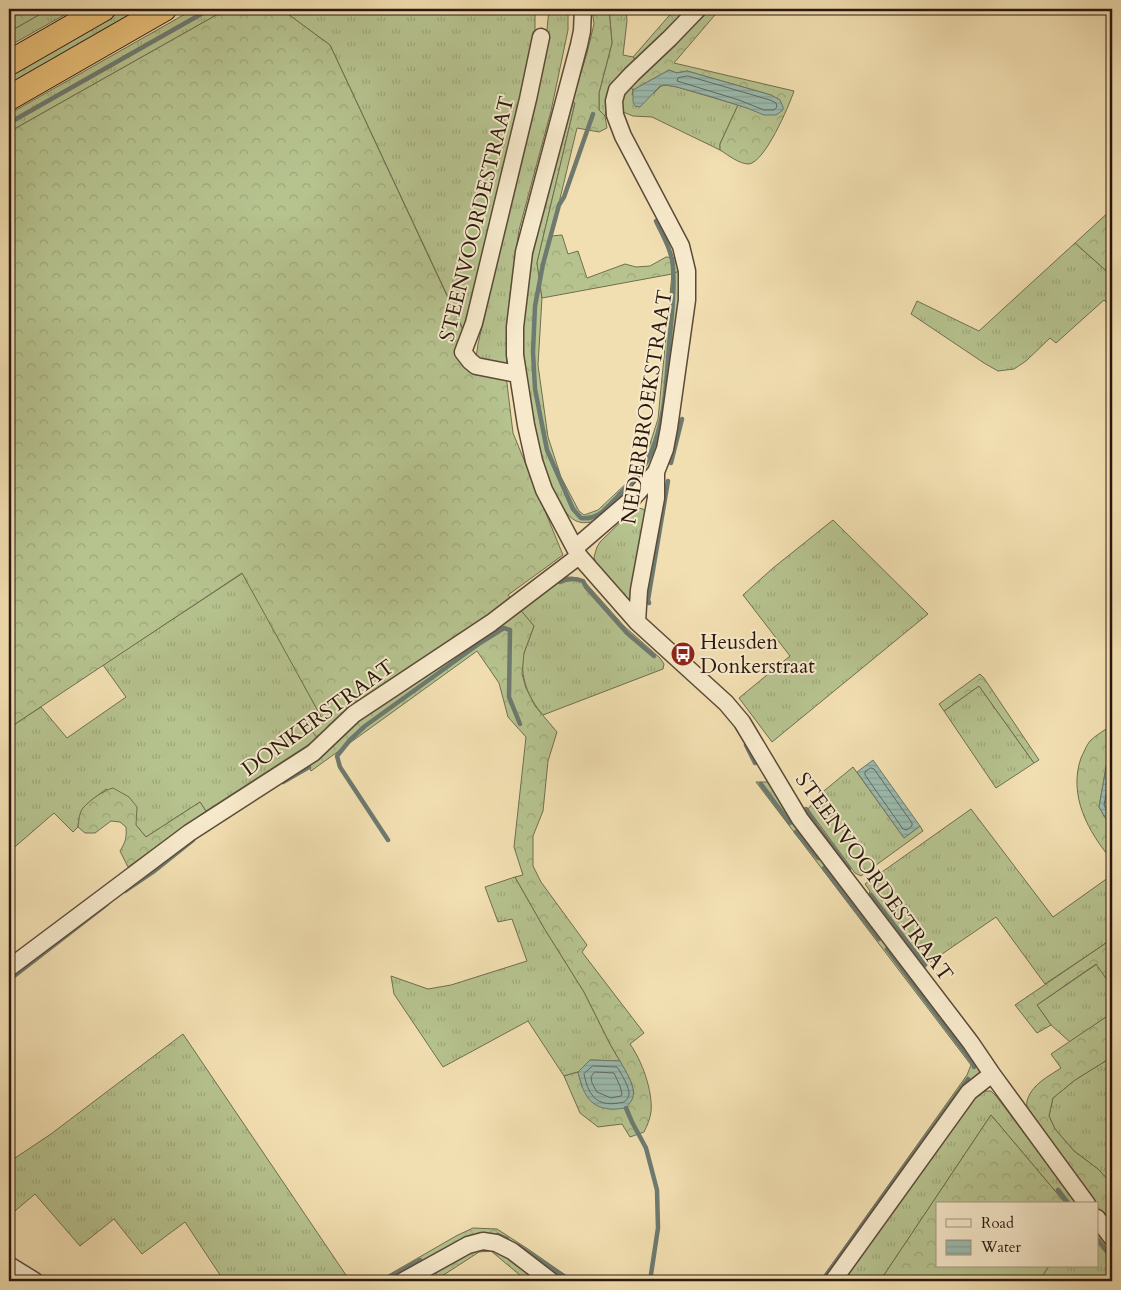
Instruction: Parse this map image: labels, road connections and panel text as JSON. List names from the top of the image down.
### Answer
{
  "streets": {
    "street": ["STEENVOORDESTRAAT", "NEDERBROEKSTRAAT", "DONKERSTRAAT"]
  },
  "crossings": [
    ["STEENVOORDESTRAAT", "NEDERBROEKSTRAAT"],
    ["STEENVOORDESTRAAT", "DONKERSTRAAT"],
    ["NEDERBROEKSTRAAT", "DONKERSTRAAT"]
  ],
  "places": {
    "bus stop": ["Heusden Donkerstraat"]
  },
  "legend": ["Road", "Water"]
}
